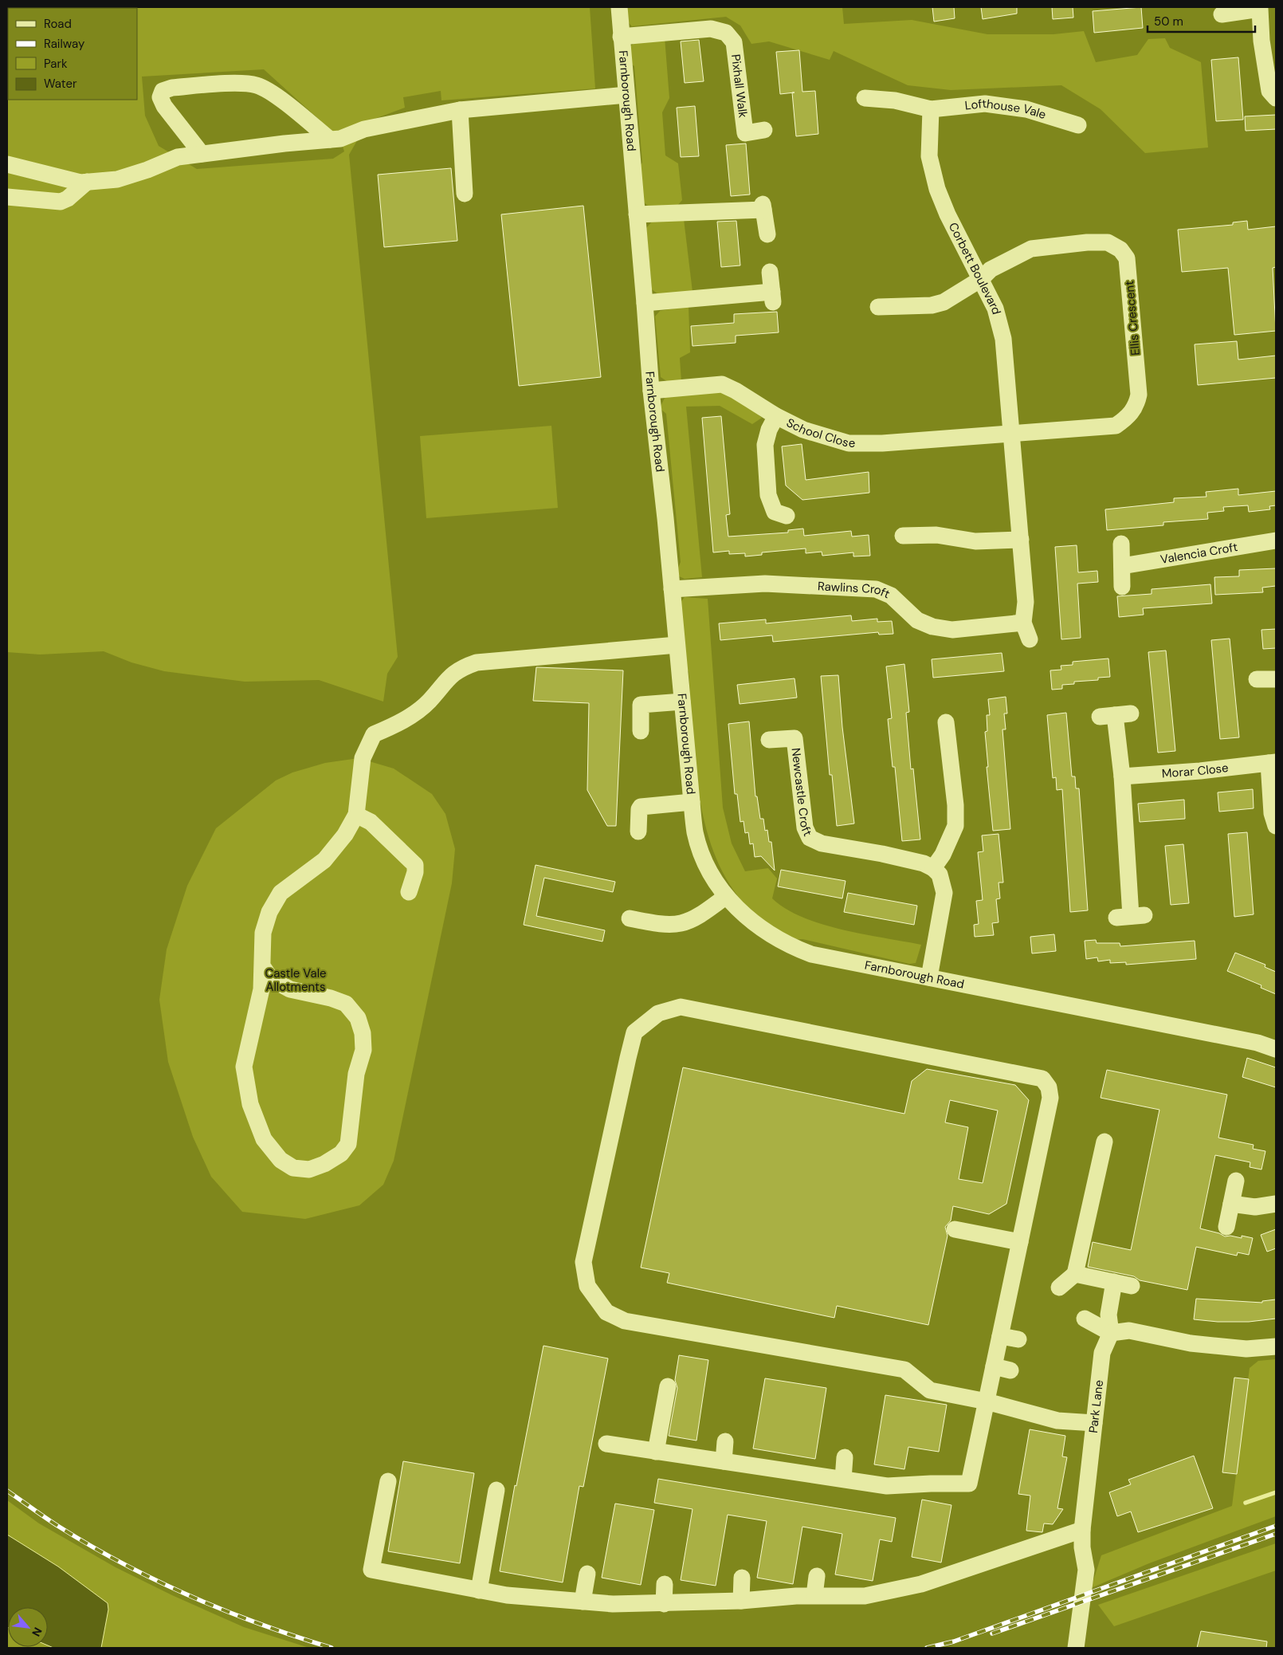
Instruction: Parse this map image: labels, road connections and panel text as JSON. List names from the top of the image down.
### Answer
{
  "streets": {
    "street": [
      "Pixhall Walk",
      "Farnborough Road",
      "Lofthouse Vale",
      "Corbett Boulevard",
      "Ellis Crescent",
      "School Close",
      "Valencia Croft",
      "Rawlins Croft",
      "Morar Close",
      "Newcastle Croft",
      "Park Lane"
    ]
  },
  "crossings": [
    ["Pixhall Walk", "Farnborough Road"],
    ["Farnborough Road", "School Close"],
    ["Farnborough Road", "Rawlins Croft"],
    ["Lofthouse Vale", "Corbett Boulevard"],
    ["Corbett Boulevard", "Ellis Crescent"],
    ["Corbett Boulevard", "Rawlins Croft"],
    ["Ellis Crescent", "School Close"]
  ],
  "parks": ["Castle Vale Allotments"],
  "legend": [
    "Road",
    "Railway",
    "Park",
    "Water"
  ],
  "scale_bar": "50 m",
  "north": "bottom right"
}
